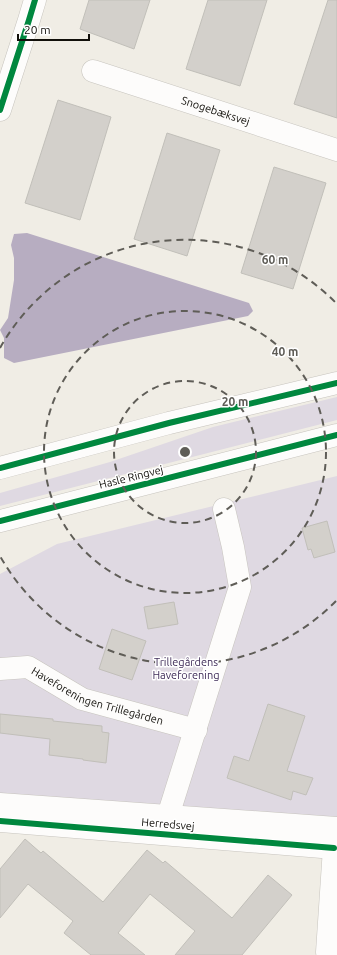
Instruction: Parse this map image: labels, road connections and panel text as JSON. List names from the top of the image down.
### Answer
{
  "streets": {
    "street": [
      "Snogebæksvej",
      "Hasle Ringvej",
      "Haveforeningen Trillegården",
      "Herredsvej"
    ]
  },
  "parks": ["Trillegårdens Haveforening"],
  "scale_bar": "20 m",
  "rings": ["60 m", "40 m", "20 m"]
}
